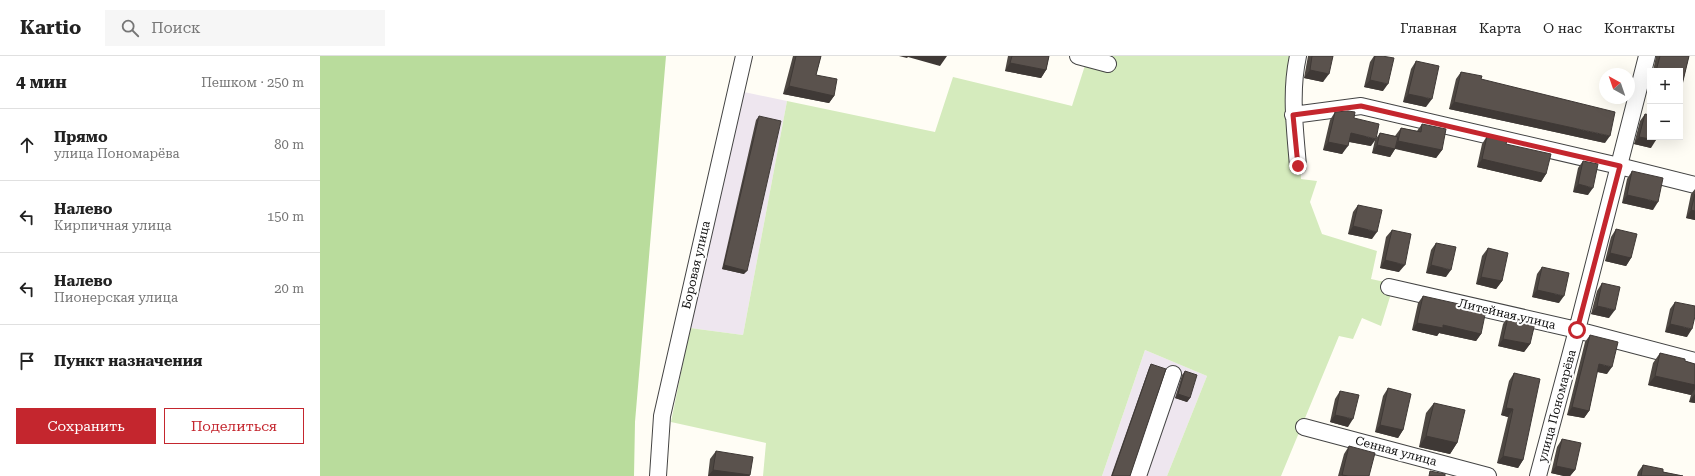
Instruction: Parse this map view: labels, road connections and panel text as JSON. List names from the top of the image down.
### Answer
{
  "streets": {
    "street": [
      "Боровая улица",
      "Литейная улица",
      "улица Пономарёва",
      "Сенная улица"
    ]
  },
  "crossings": [
    ["Литейная улица", "улица Пономарёва"]
  ],
  "north": "top left",
  "page": {
    "header": "Kartio",
    "search": "Поиск",
    "nav": [
      "Главная",
      "Карта",
      "О нас",
      "Контакты"
    ],
    "heading": ["4 мин", "Пешком · 250 m"],
    "map_buttons": ["+", "−"],
    "list": [
      ["Прямо", "улица Пономарёва", "80 m"],
      ["Налево", "Кирпичная улица", "150 m"],
      ["Налево", "Пионерская улица", "20 m"],
      "Пункт назначения"
    ],
    "buttons": ["Сохранить", "Поделиться"]
  }
}
